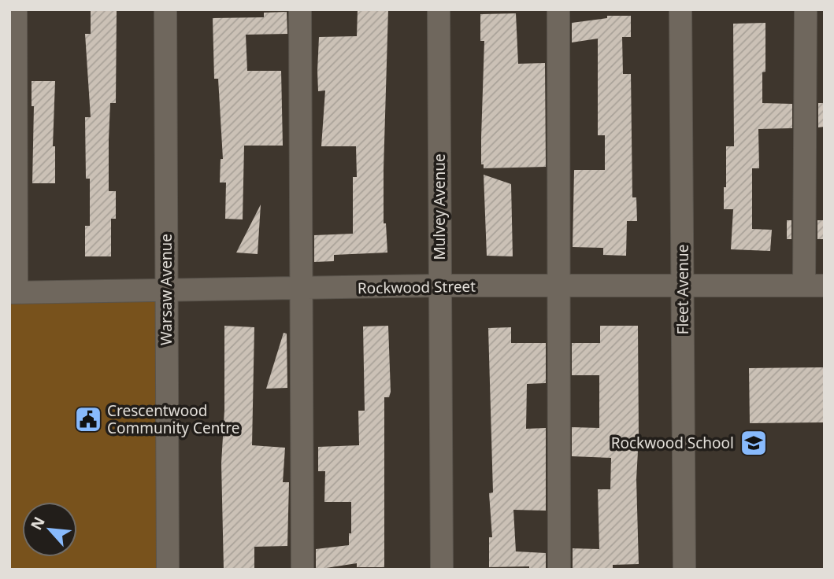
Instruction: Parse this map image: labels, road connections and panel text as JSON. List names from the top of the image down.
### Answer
{
  "streets": {
    "street": [
      "Mulvey Avenue",
      "Rockwood Street",
      "Warsaw Avenue",
      "Fleet Avenue"
    ]
  },
  "crossings": [
    ["Mulvey Avenue", "Rockwood Street"],
    ["Rockwood Street", "Warsaw Avenue"],
    ["Rockwood Street", "Fleet Avenue"]
  ],
  "places": {
    "public building": ["Crescentwood Community Centre"],
    "school or university": ["Rockwood School"]
  },
  "north": "top left"
}
